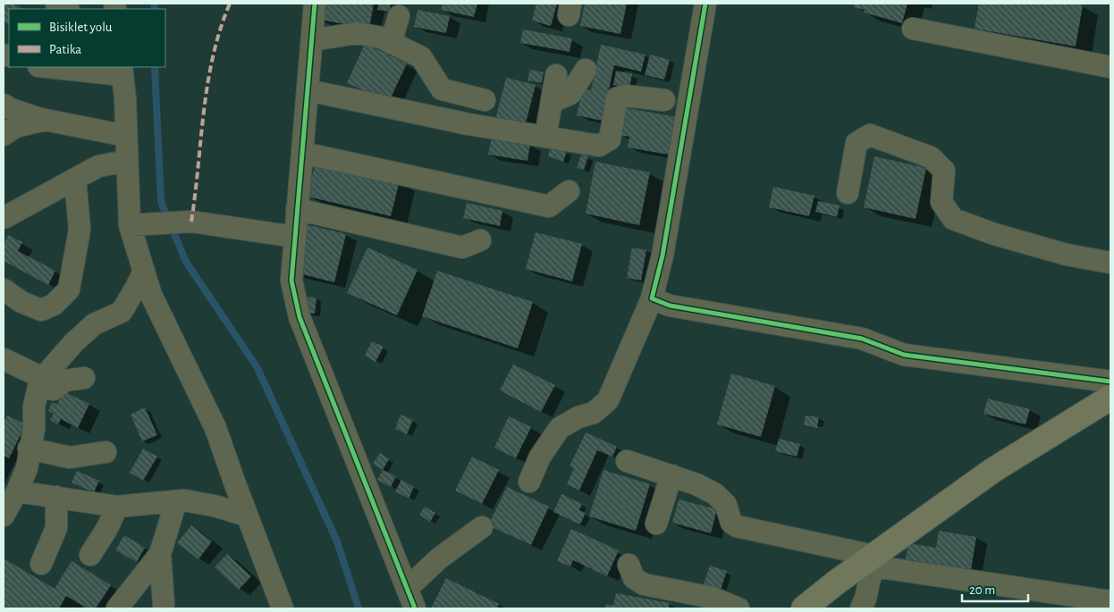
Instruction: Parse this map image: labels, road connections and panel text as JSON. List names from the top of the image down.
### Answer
{
  "legend": ["Bisiklet yolu", "Patika"],
  "scale_bar": "20 m"
}
